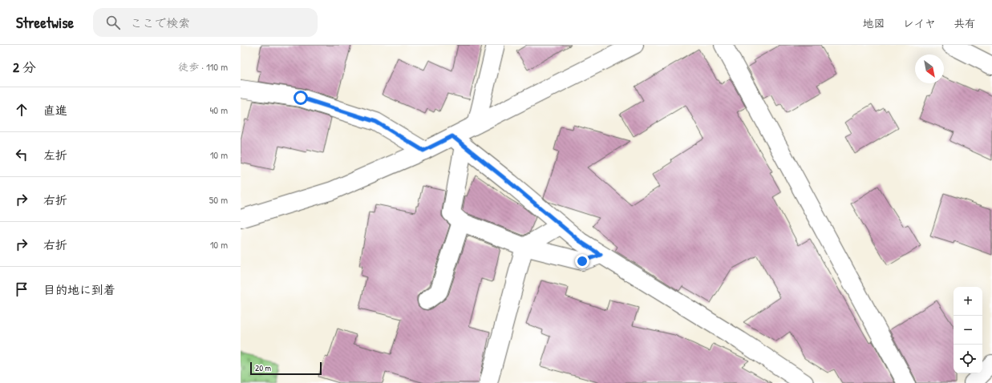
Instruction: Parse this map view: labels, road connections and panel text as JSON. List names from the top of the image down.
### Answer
{
  "scale_bar": "20 m",
  "north": "bottom right",
  "page": {
    "header": "Streetwise",
    "search": "ここで検索",
    "nav": ["地図", "レイヤ", "共有"],
    "heading": ["2 分", "徒歩 · 110 m"],
    "list": [
      ["直進", "40 m"],
      ["左折", "10 m"],
      ["右折", "50 m"],
      ["右折", "10 m"],
      "目的地に到着"
    ],
    "map_buttons": ["+", "−"],
    "scale": "20 m"
  }
}
